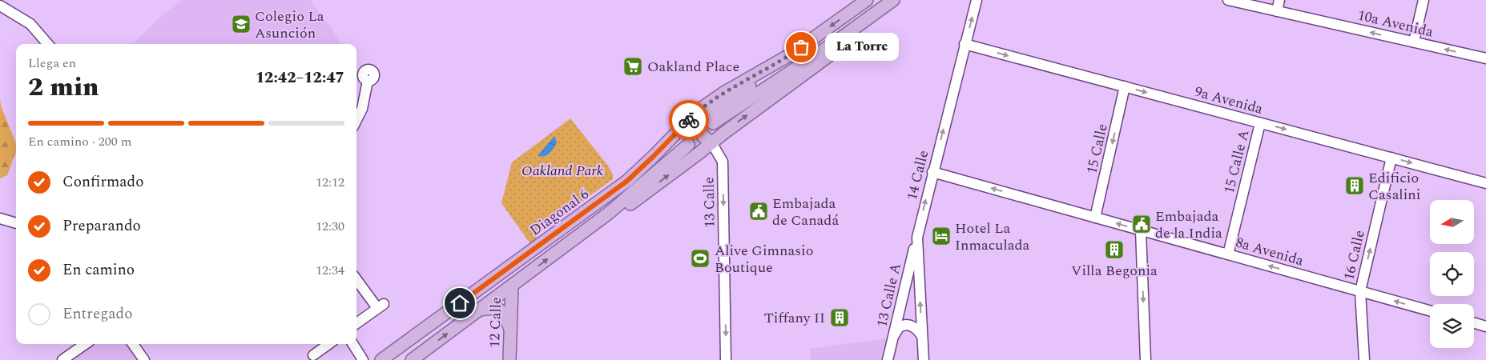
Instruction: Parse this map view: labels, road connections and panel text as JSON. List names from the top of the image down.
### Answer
{
  "streets": {
    "main road": ["Diagonal 6", "12 Calle"],
    "street": [
      "10a Avenida",
      "9a Avenida",
      "15 Calle",
      "15 Calle A",
      "14 Calle",
      "13 Calle",
      "8a Avenida",
      "16 Calle",
      "13 Calle A"
    ]
  },
  "crossings": [
    ["9a Avenida", "15 Calle"],
    ["9a Avenida", "15 Calle A"],
    ["9a Avenida", "14 Calle"],
    ["9a Avenida", "16 Calle"],
    ["15 Calle", "8a Avenida"],
    ["15 Calle A", "8a Avenida"],
    ["14 Calle", "8a Avenida"],
    ["14 Calle", "13 Calle A"],
    ["8a Avenida", "16 Calle"]
  ],
  "one_way": [
    "10a Avenida",
    "9a Avenida",
    "15 Calle",
    "14 Calle",
    "13 Calle",
    "8a Avenida",
    "16 Calle"
  ],
  "parks": ["Oakland Park"],
  "places": {
    "school or university": ["Colegio La Asunción"],
    "other": ["La Torre"],
    "supermarket": ["Oakland Place"],
    "building": ["Edificio Casalini", "Villa Begonia", "Tiffany II"],
    "public building": ["Embajada de Canadá", "Embajada de la India"],
    "hotel": ["Hotel La Inmaculada"],
    "sports": ["Alive Gimnasio Boutique"]
  },
  "north": "left",
  "page": {
    "bubble": "La Torre",
    "heading": ["2 min", "Llega en", "12:42–12:47"],
    "bar": "En camino · 200 m",
    "list": [
      ["Confirmado", "12:12"],
      ["Preparando", "12:30"],
      ["En camino", "12:34"],
      "Entregado"
    ]
  }
}
